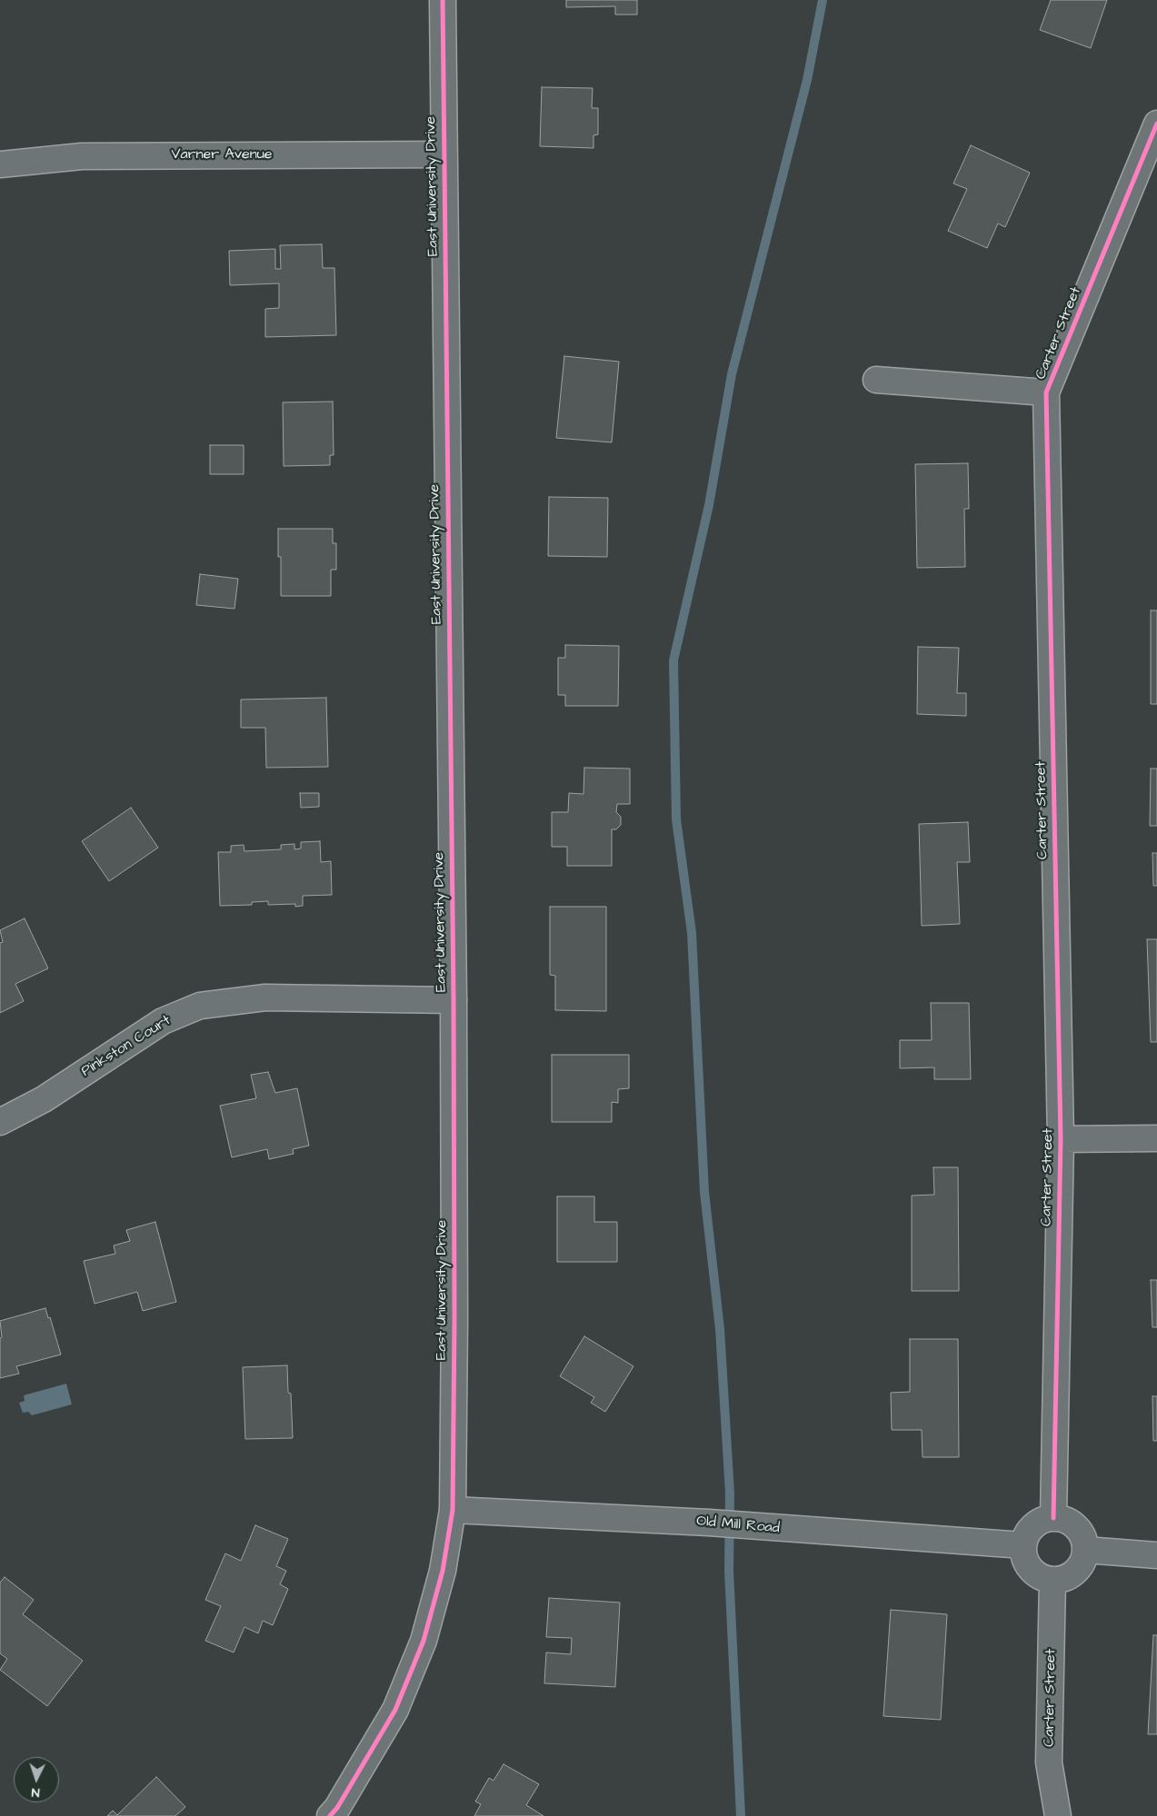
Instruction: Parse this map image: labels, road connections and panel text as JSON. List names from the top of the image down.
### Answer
{
  "streets": {
    "street": [
      "Varner Avenue",
      "East University Drive",
      "Carter Street",
      "Pinkston Court",
      "Old Mill Road"
    ]
  },
  "crossings": [
    ["Varner Avenue", "East University Drive"],
    ["East University Drive", "Pinkston Court"],
    ["East University Drive", "Old Mill Road"],
    ["Carter Street", "Old Mill Road"]
  ],
  "north": "bottom"
}
